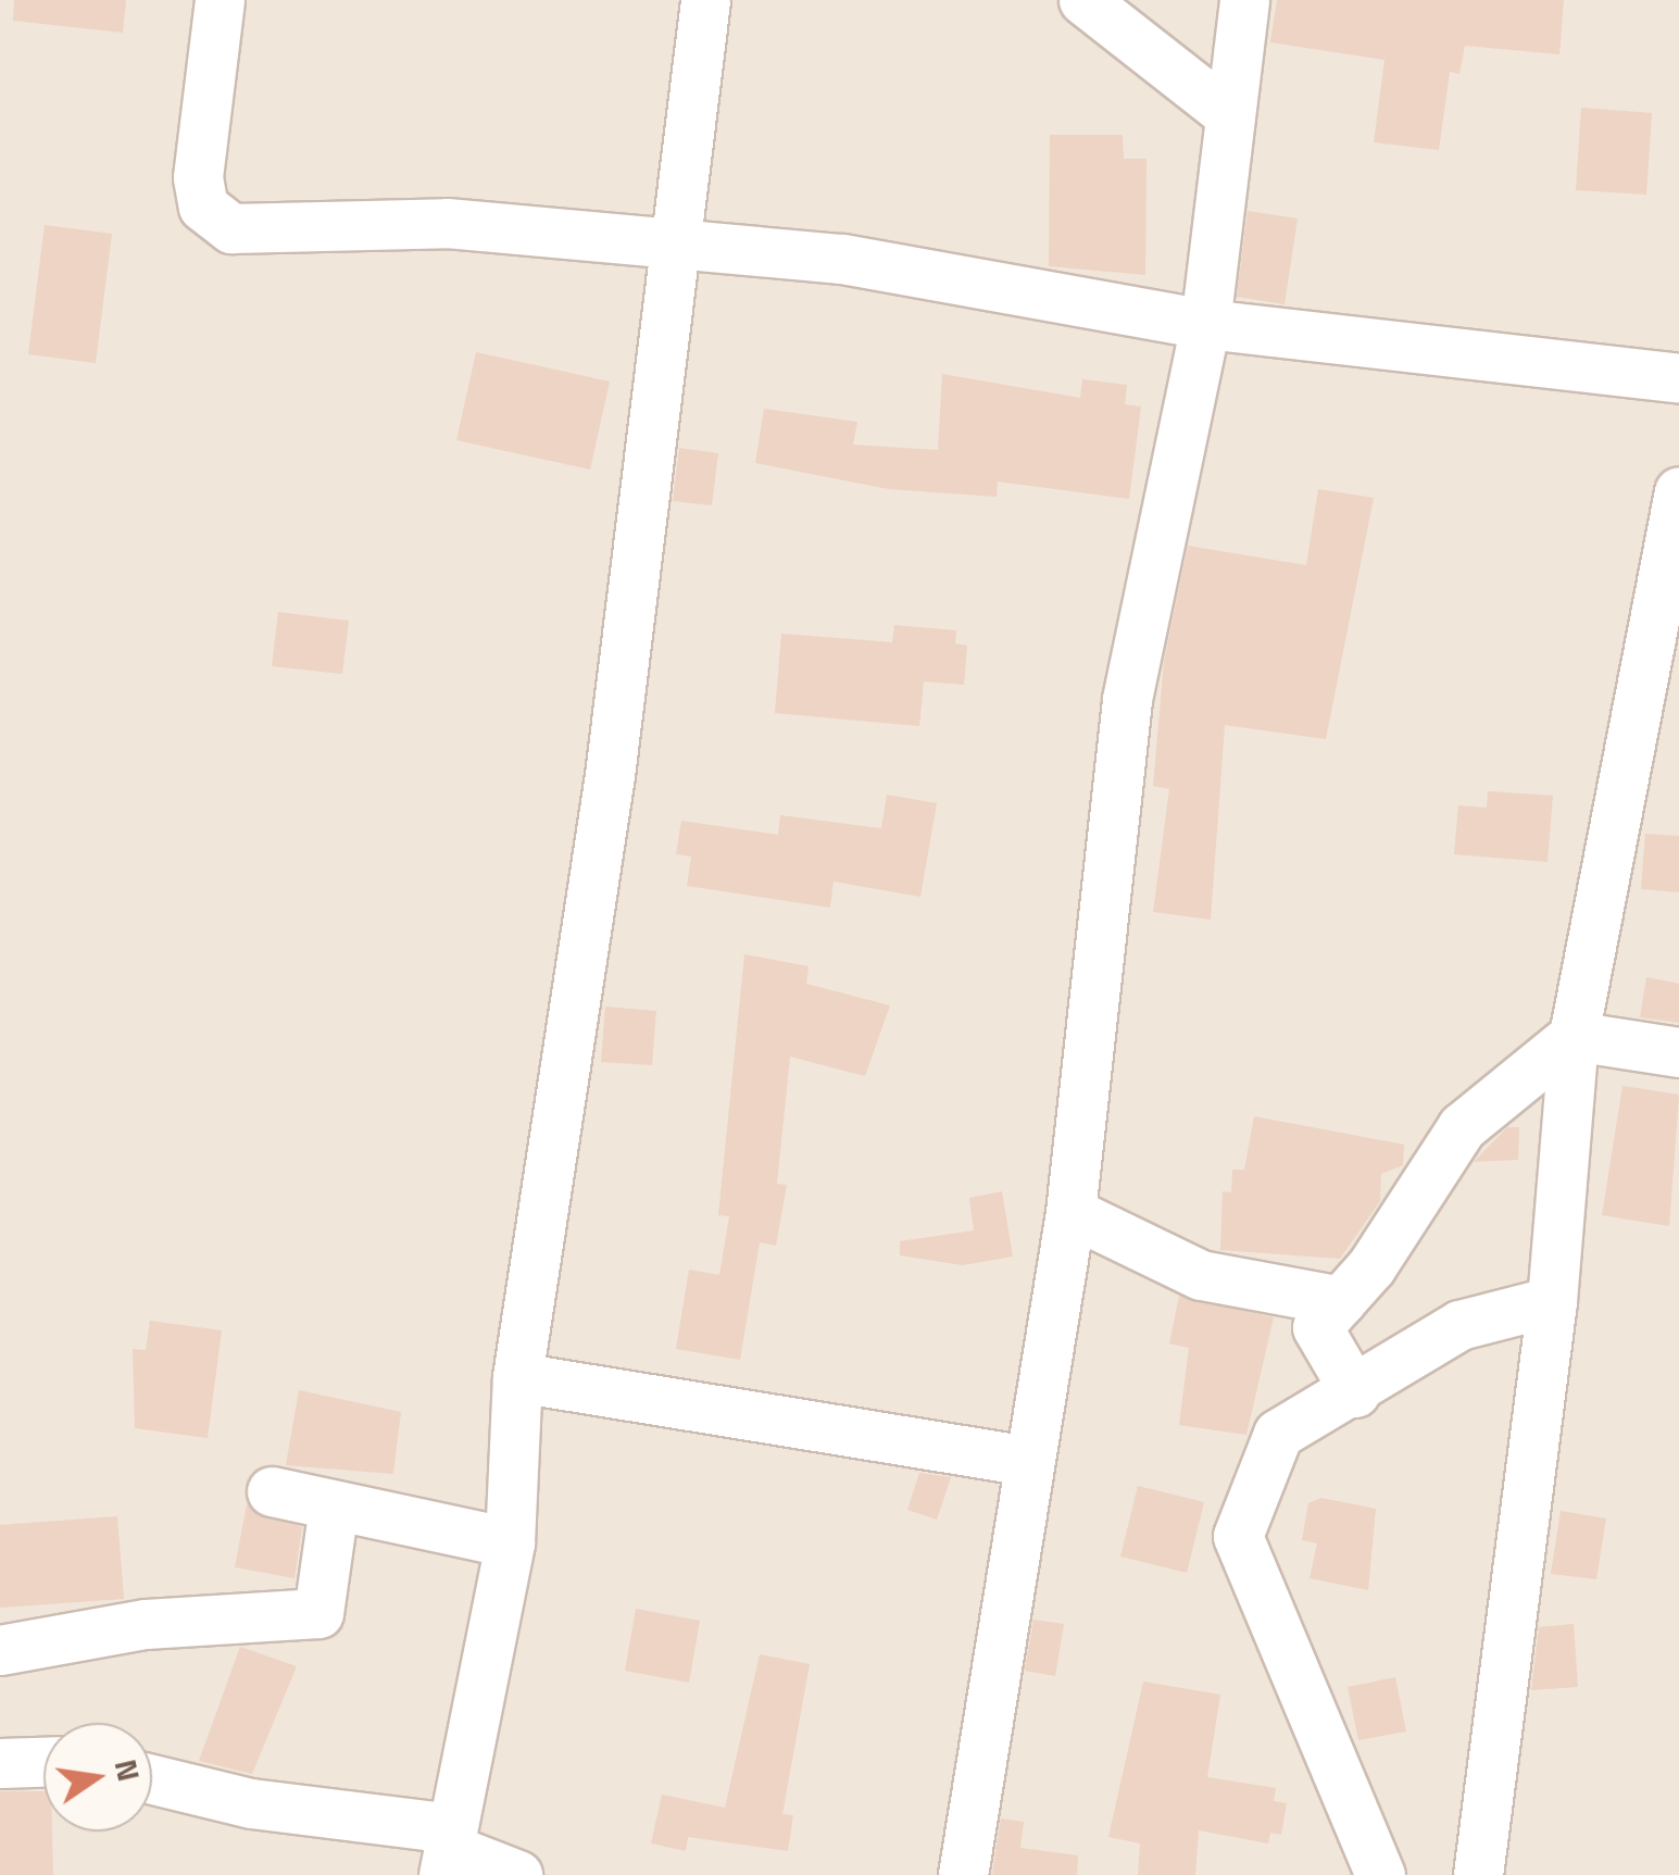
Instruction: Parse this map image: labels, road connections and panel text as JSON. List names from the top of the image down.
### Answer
{
  "north": "right"
}
